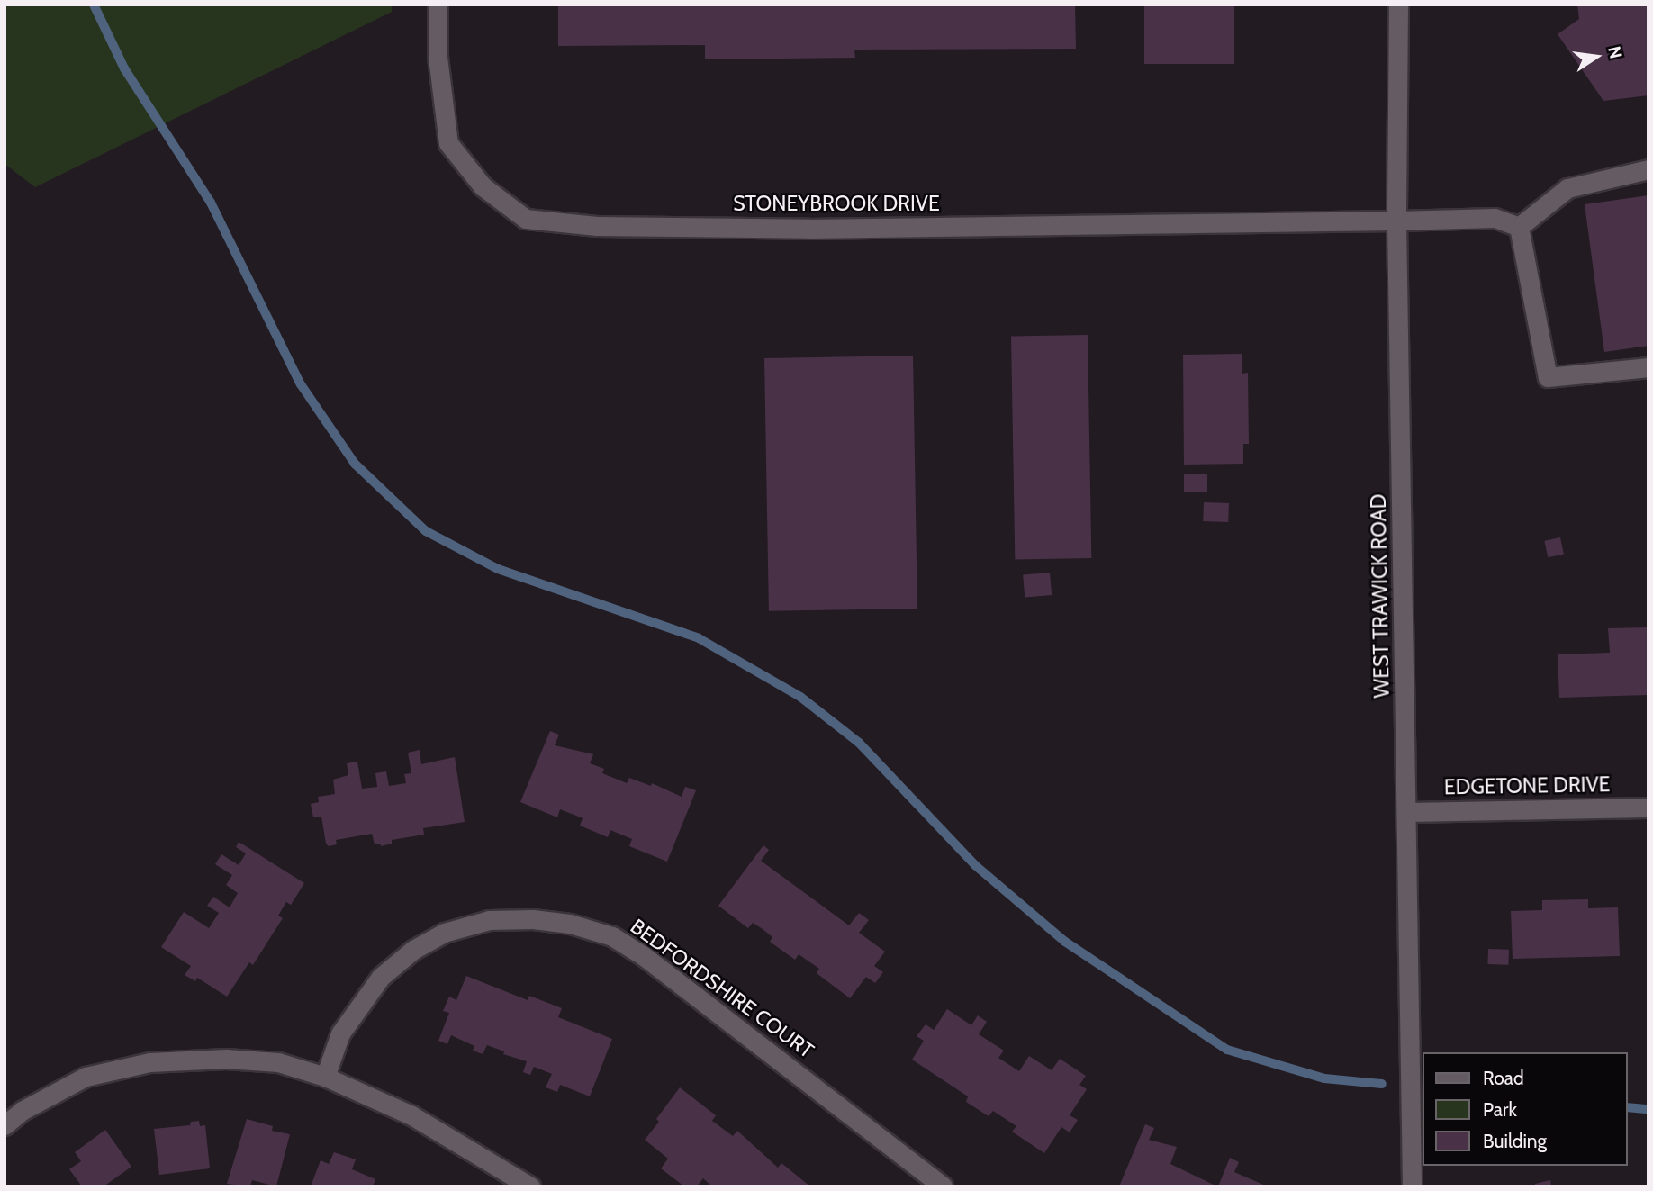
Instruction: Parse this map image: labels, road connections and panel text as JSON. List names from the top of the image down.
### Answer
{
  "streets": {
    "street": [
      "STONEYBROOK DRIVE",
      "WEST TRAWICK ROAD",
      "EDGETONE DRIVE",
      "BEDFORDSHIRE COURT"
    ]
  },
  "crossings": [
    ["STONEYBROOK DRIVE", "WEST TRAWICK ROAD"],
    ["WEST TRAWICK ROAD", "EDGETONE DRIVE"]
  ],
  "legend": ["Road", "Park", "Building"],
  "north": "right"
}
